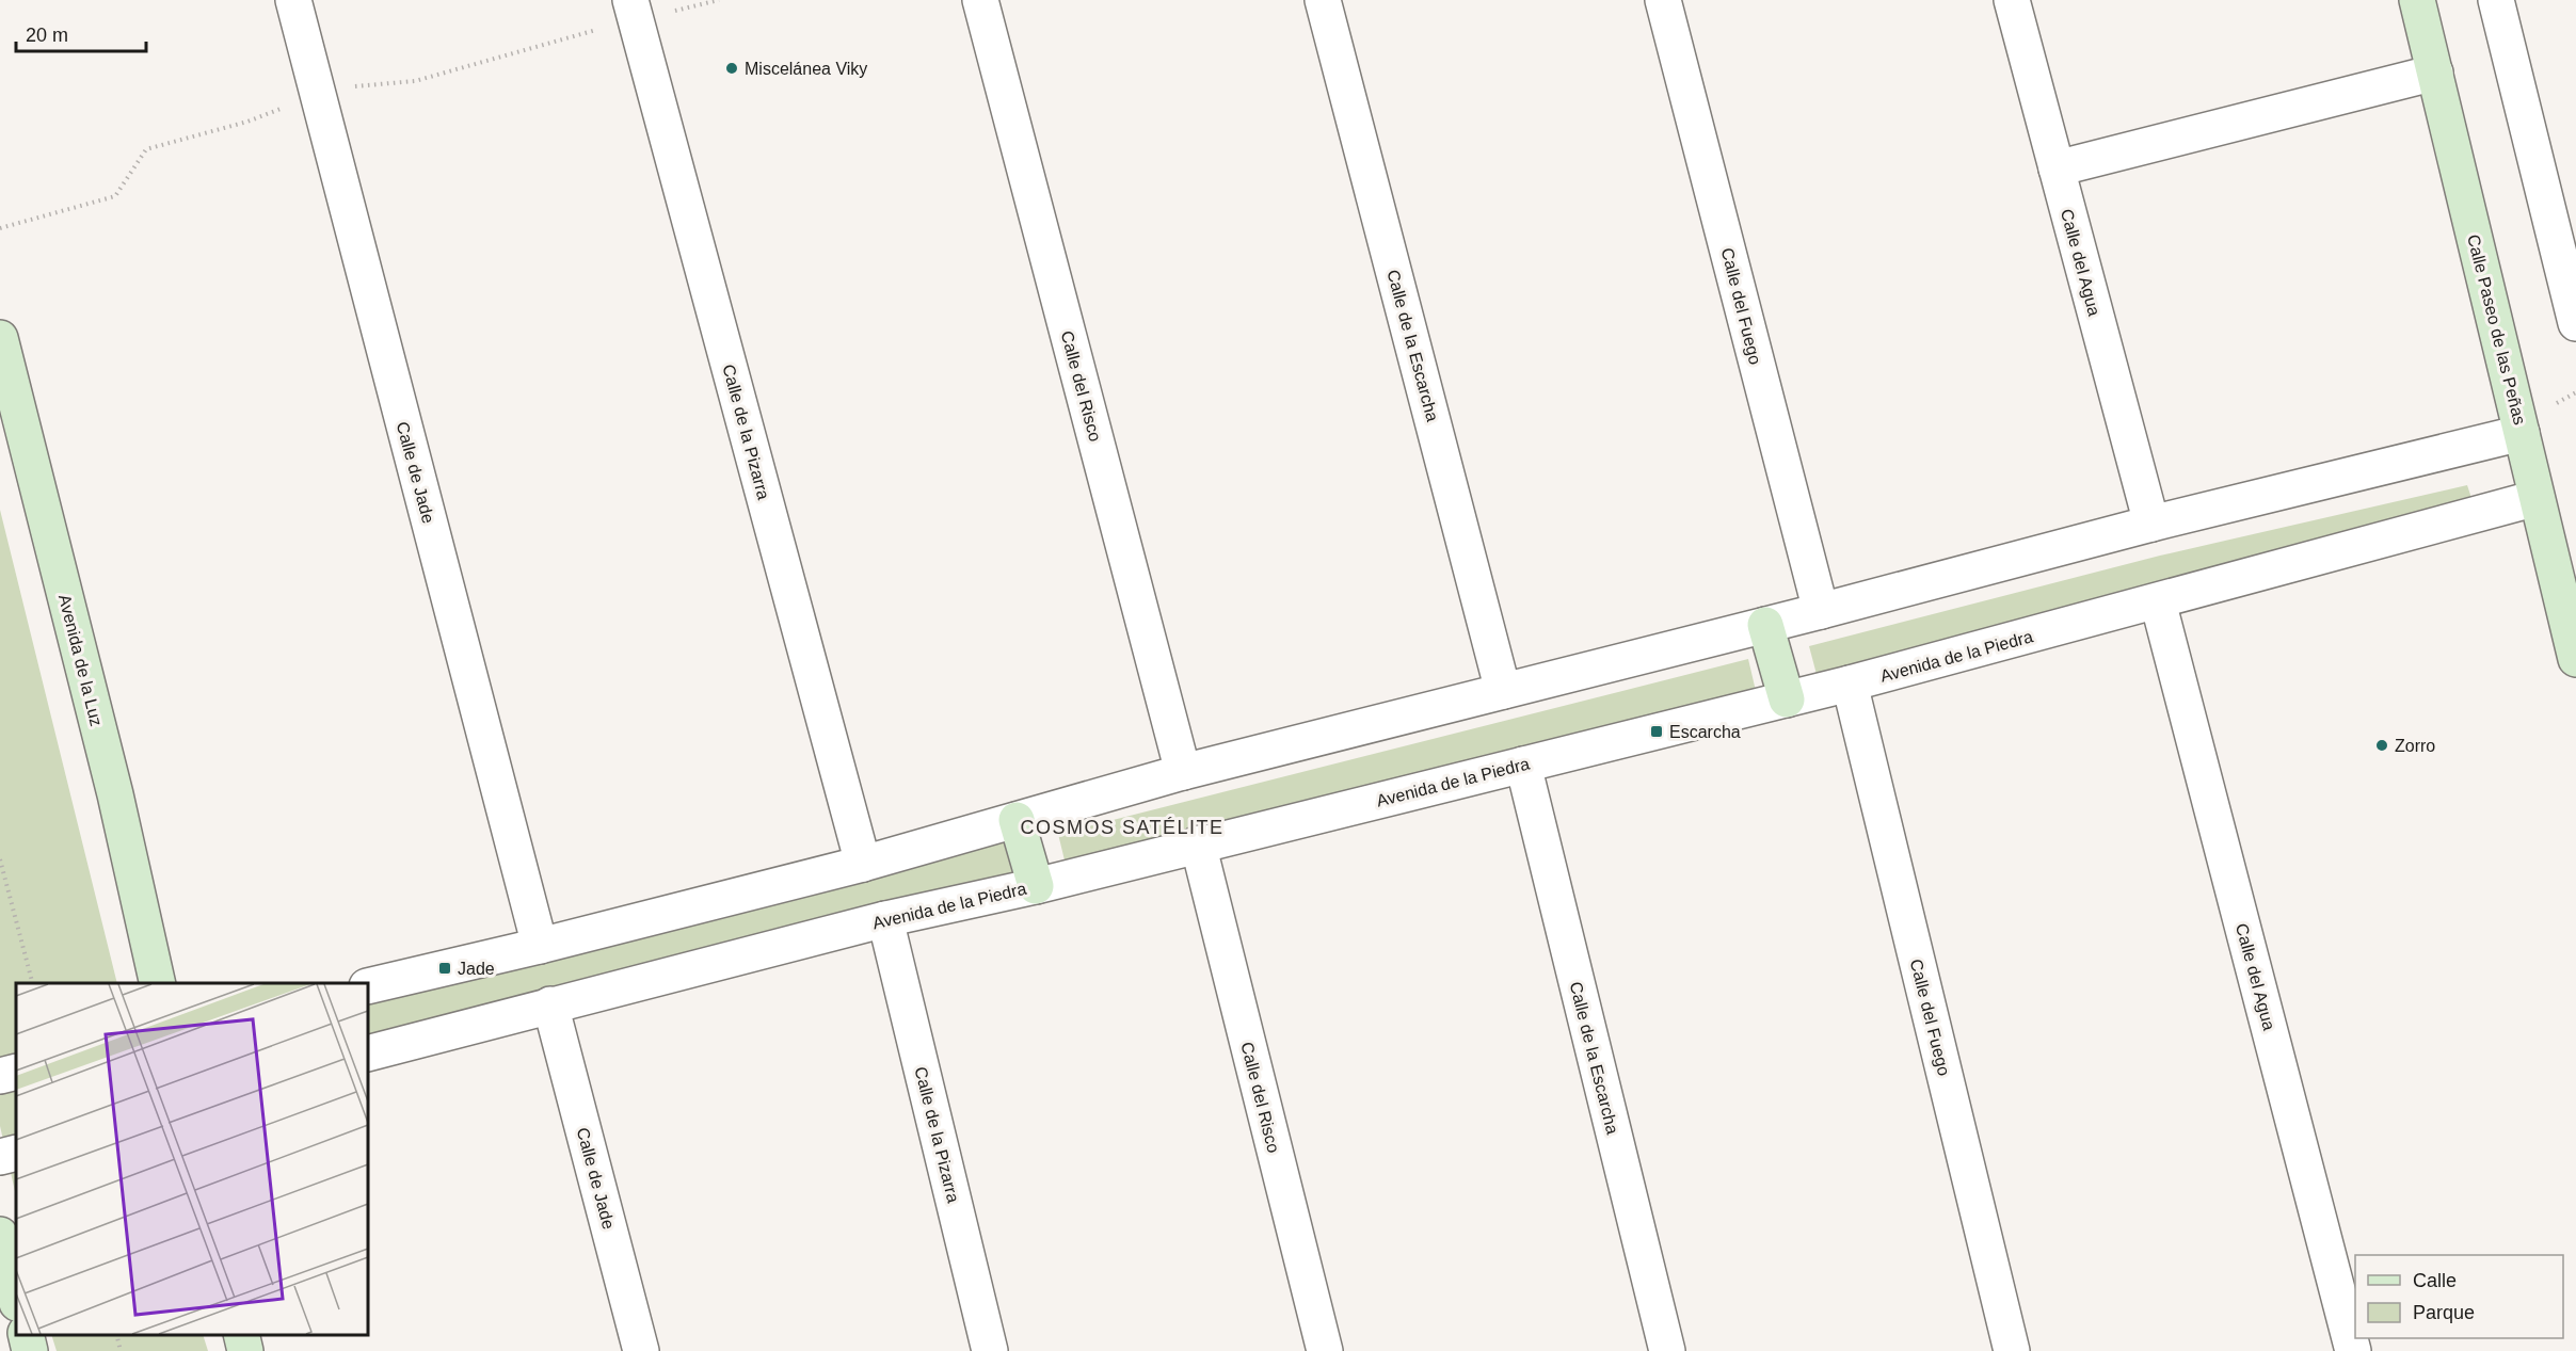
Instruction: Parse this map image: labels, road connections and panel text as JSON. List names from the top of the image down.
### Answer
{
  "streets": {
    "street": [
      "Calle del Agua",
      "Calle del Fuego",
      "Calle Paseo de las Peñas",
      "Calle de la Escarcha",
      "Calle del Risco",
      "Calle de la Pizarra",
      "Calle de Jade",
      "Avenida de la Piedra",
      "Avenida de la Luz"
    ]
  },
  "crossings": [
    ["Calle del Agua", "Avenida de la Piedra"],
    ["Calle del Fuego", "Avenida de la Piedra"],
    ["Calle Paseo de las Peñas", "Avenida de la Piedra"],
    ["Calle de la Escarcha", "Avenida de la Piedra"],
    ["Calle del Risco", "Avenida de la Piedra"],
    ["Calle de la Pizarra", "Avenida de la Piedra"],
    ["Calle de Jade", "Avenida de la Piedra"]
  ],
  "districts": ["COSMOS SATÉLITE"],
  "places": {
    "other": ["Miscelánea Viky", "Zorro"],
    "transit": ["Escarcha", "Jade"]
  },
  "legend": ["Calle", "Parque"],
  "scale_bar": "20 m"
}
